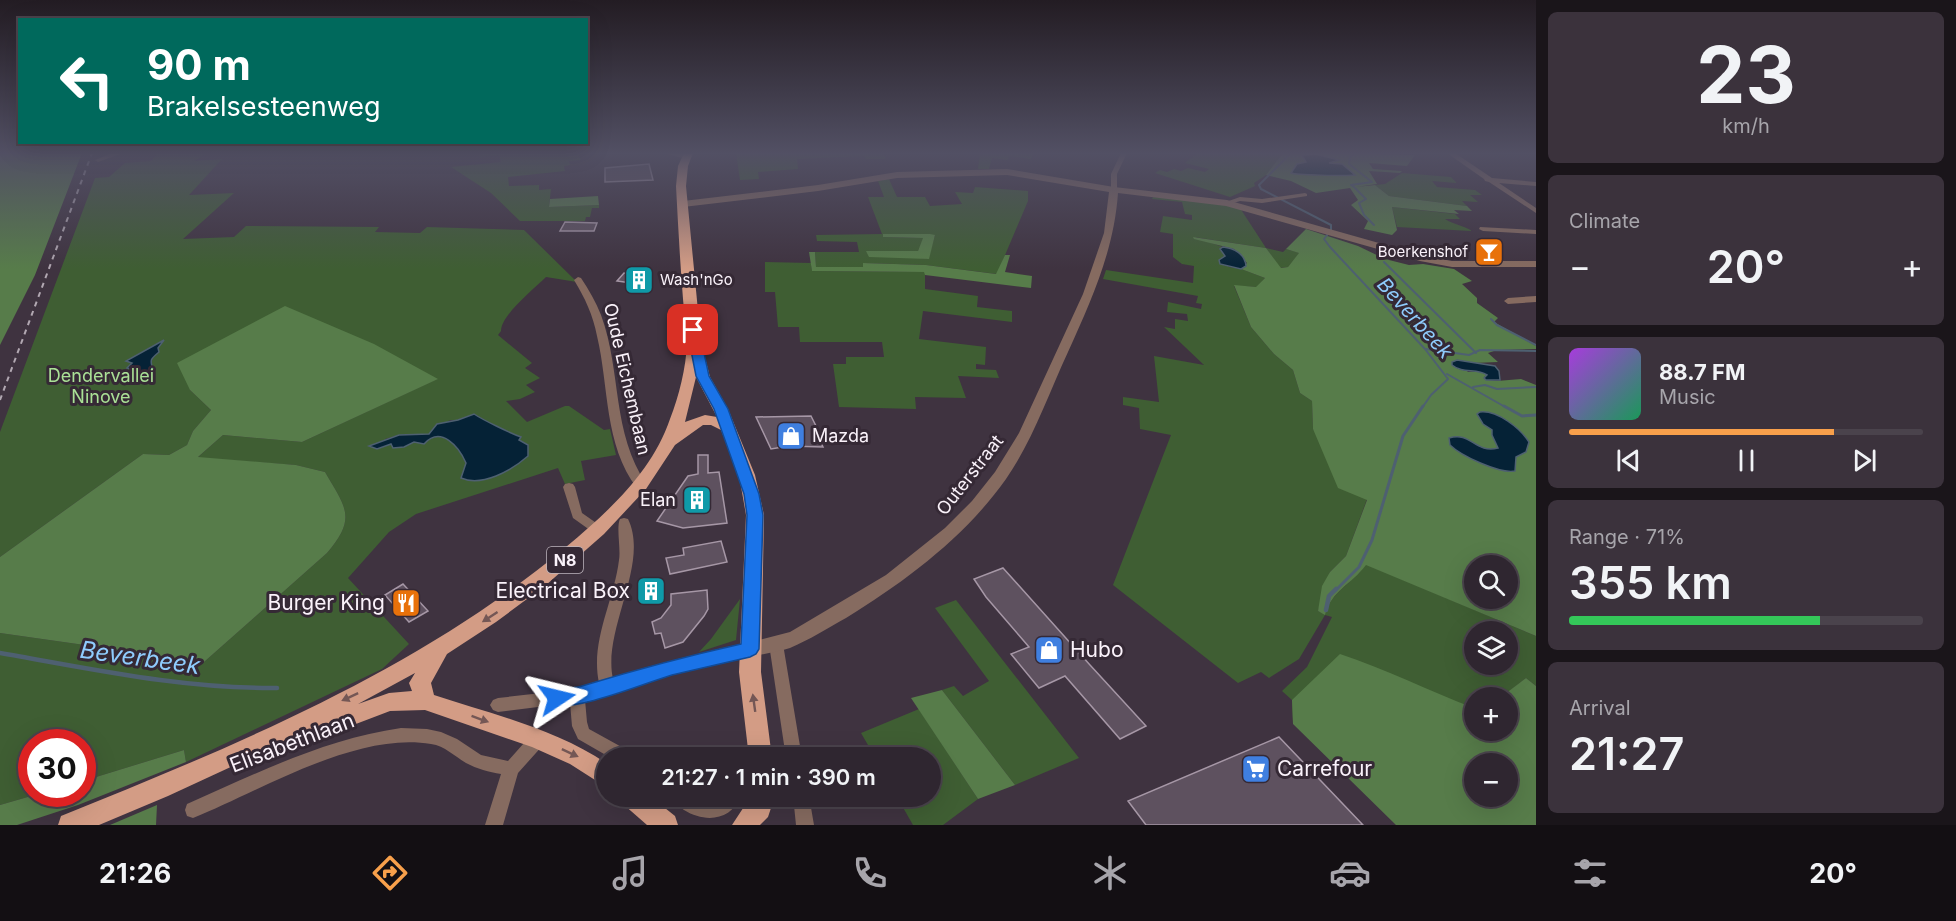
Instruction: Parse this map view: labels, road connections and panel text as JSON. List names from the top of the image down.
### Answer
{
  "streets": {
    "main road": ["N8", "Elisabethlaan"],
    "street": ["Oude Eichembaan", "Outerstraat"]
  },
  "crossings": [
    ["Oude Eichembaan", "Elisabethlaan"],
    ["Outerstraat", "N8"],
    ["N8", "Elisabethlaan"]
  ],
  "water": ["Beverbeek"],
  "parks": ["Dendervallei Ninove"],
  "places": {
    "bar": ["Boerkenshof"],
    "building": ["Wash'nGo", "Elan", "Electrical Box"],
    "shop": ["Mazda", "Hubo"],
    "restaurant": ["Burger King"],
    "supermarket": ["Carrefour"]
  },
  "page": {
    "tile": [
      ["23", "km/h"],
      "Climate",
      ["Range · 71%", "355 km"],
      ["Arrival", "21:27"]
    ],
    "turn": ["90 m", "Brakelsesteenweg"],
    "heat": ["−", "20°", "+"],
    "song": ["88.7 FM", "Music"],
    "map_buttons": ["+", "−"],
    "limit": "30",
    "trip": "21:27 · 1 min · 390 m",
    "tabs": ["21:26", "20°"]
  }
}
